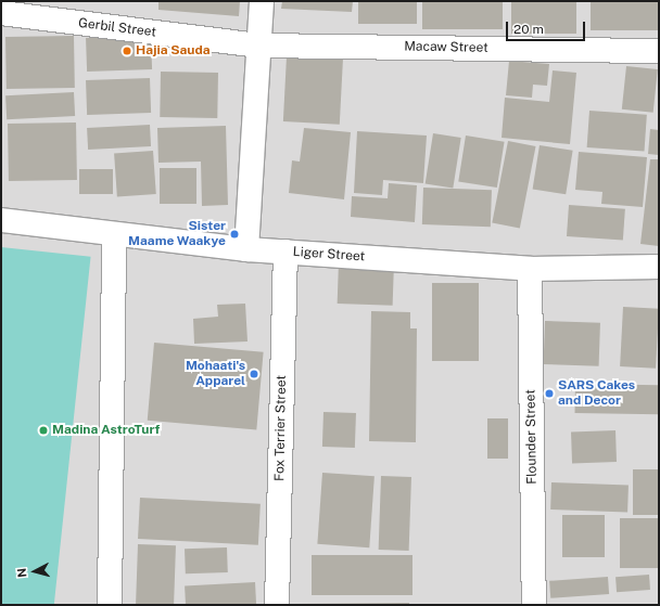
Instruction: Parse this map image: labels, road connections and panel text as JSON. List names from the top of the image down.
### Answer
{
  "streets": {
    "street": [
      "Gerbil Street",
      "Macaw Street",
      "Liger Street",
      "Fox Terrier Street",
      "Flounder Street"
    ]
  },
  "crossings": [
    ["Gerbil Street", "Macaw Street"],
    ["Liger Street", "Fox Terrier Street"],
    ["Liger Street", "Flounder Street"]
  ],
  "places": [
    "Hajia Sauda",
    "Sister Maame Waakye",
    "Mohaati's Apparel",
    "SARS Cakes and Decor",
    "Madina AstroTurf"
  ],
  "scale_bar": "20 m",
  "north": "left"
}
